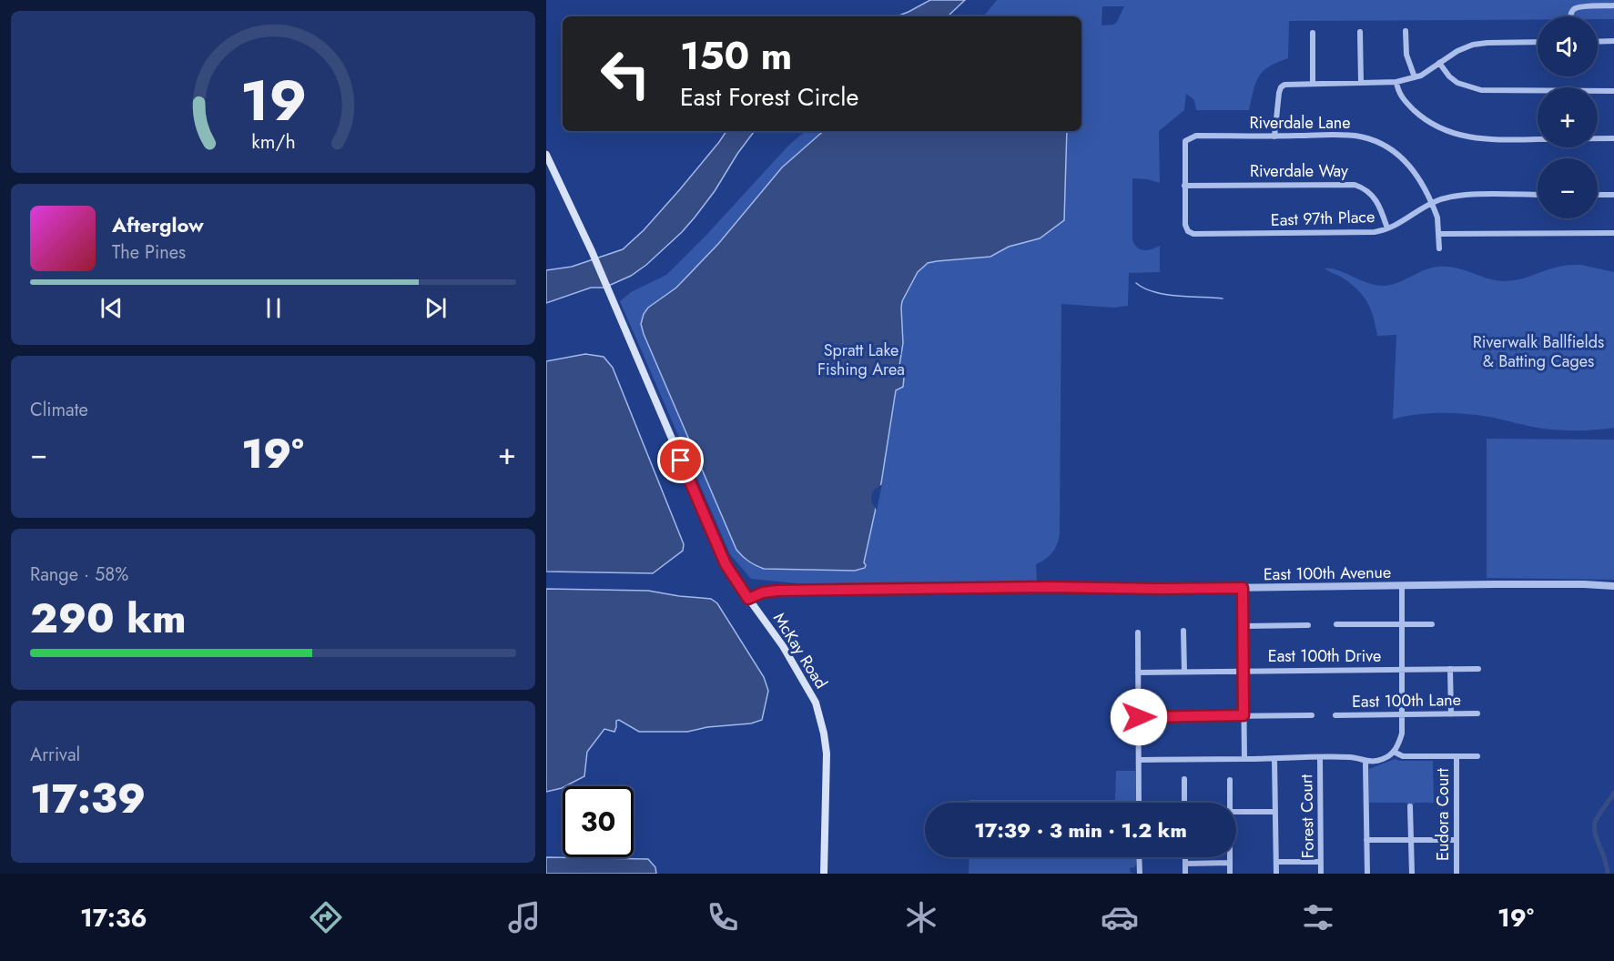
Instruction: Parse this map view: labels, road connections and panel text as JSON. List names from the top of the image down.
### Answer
{
  "streets": {
    "main road": ["McKay Road"],
    "street": [
      "Riverdale Lane",
      "Riverdale Way",
      "East 97th Place",
      "East 100th Avenue",
      "East 100th Drive",
      "East 100th Lane",
      "Eudora Court",
      "Forest Court"
    ]
  },
  "crossings": [
    ["Riverdale Lane", "Riverdale Way"],
    ["Riverdale Lane", "East 97th Place"],
    ["Riverdale Way", "East 97th Place"],
    ["East 100th Avenue", "McKay Road"]
  ],
  "parks": ["Riverwalk Ballfields & Batting Cages", "Spratt Lake Fishing Area"],
  "page": {
    "map_buttons": ["+", "−"],
    "turn": ["150 m", "East Forest Circle"],
    "song": ["Afterglow", "The Pines"],
    "tile": [
      "Climate",
      ["Range · 58%", "290 km"],
      ["Arrival", "17:39"]
    ],
    "heat": ["−", "19°", "+"],
    "limit": "30",
    "trip": "17:39 · 3 min · 1.2 km",
    "tabs": ["17:36", "19°"],
    "gauge": ["19", "km/h"]
  }
}
